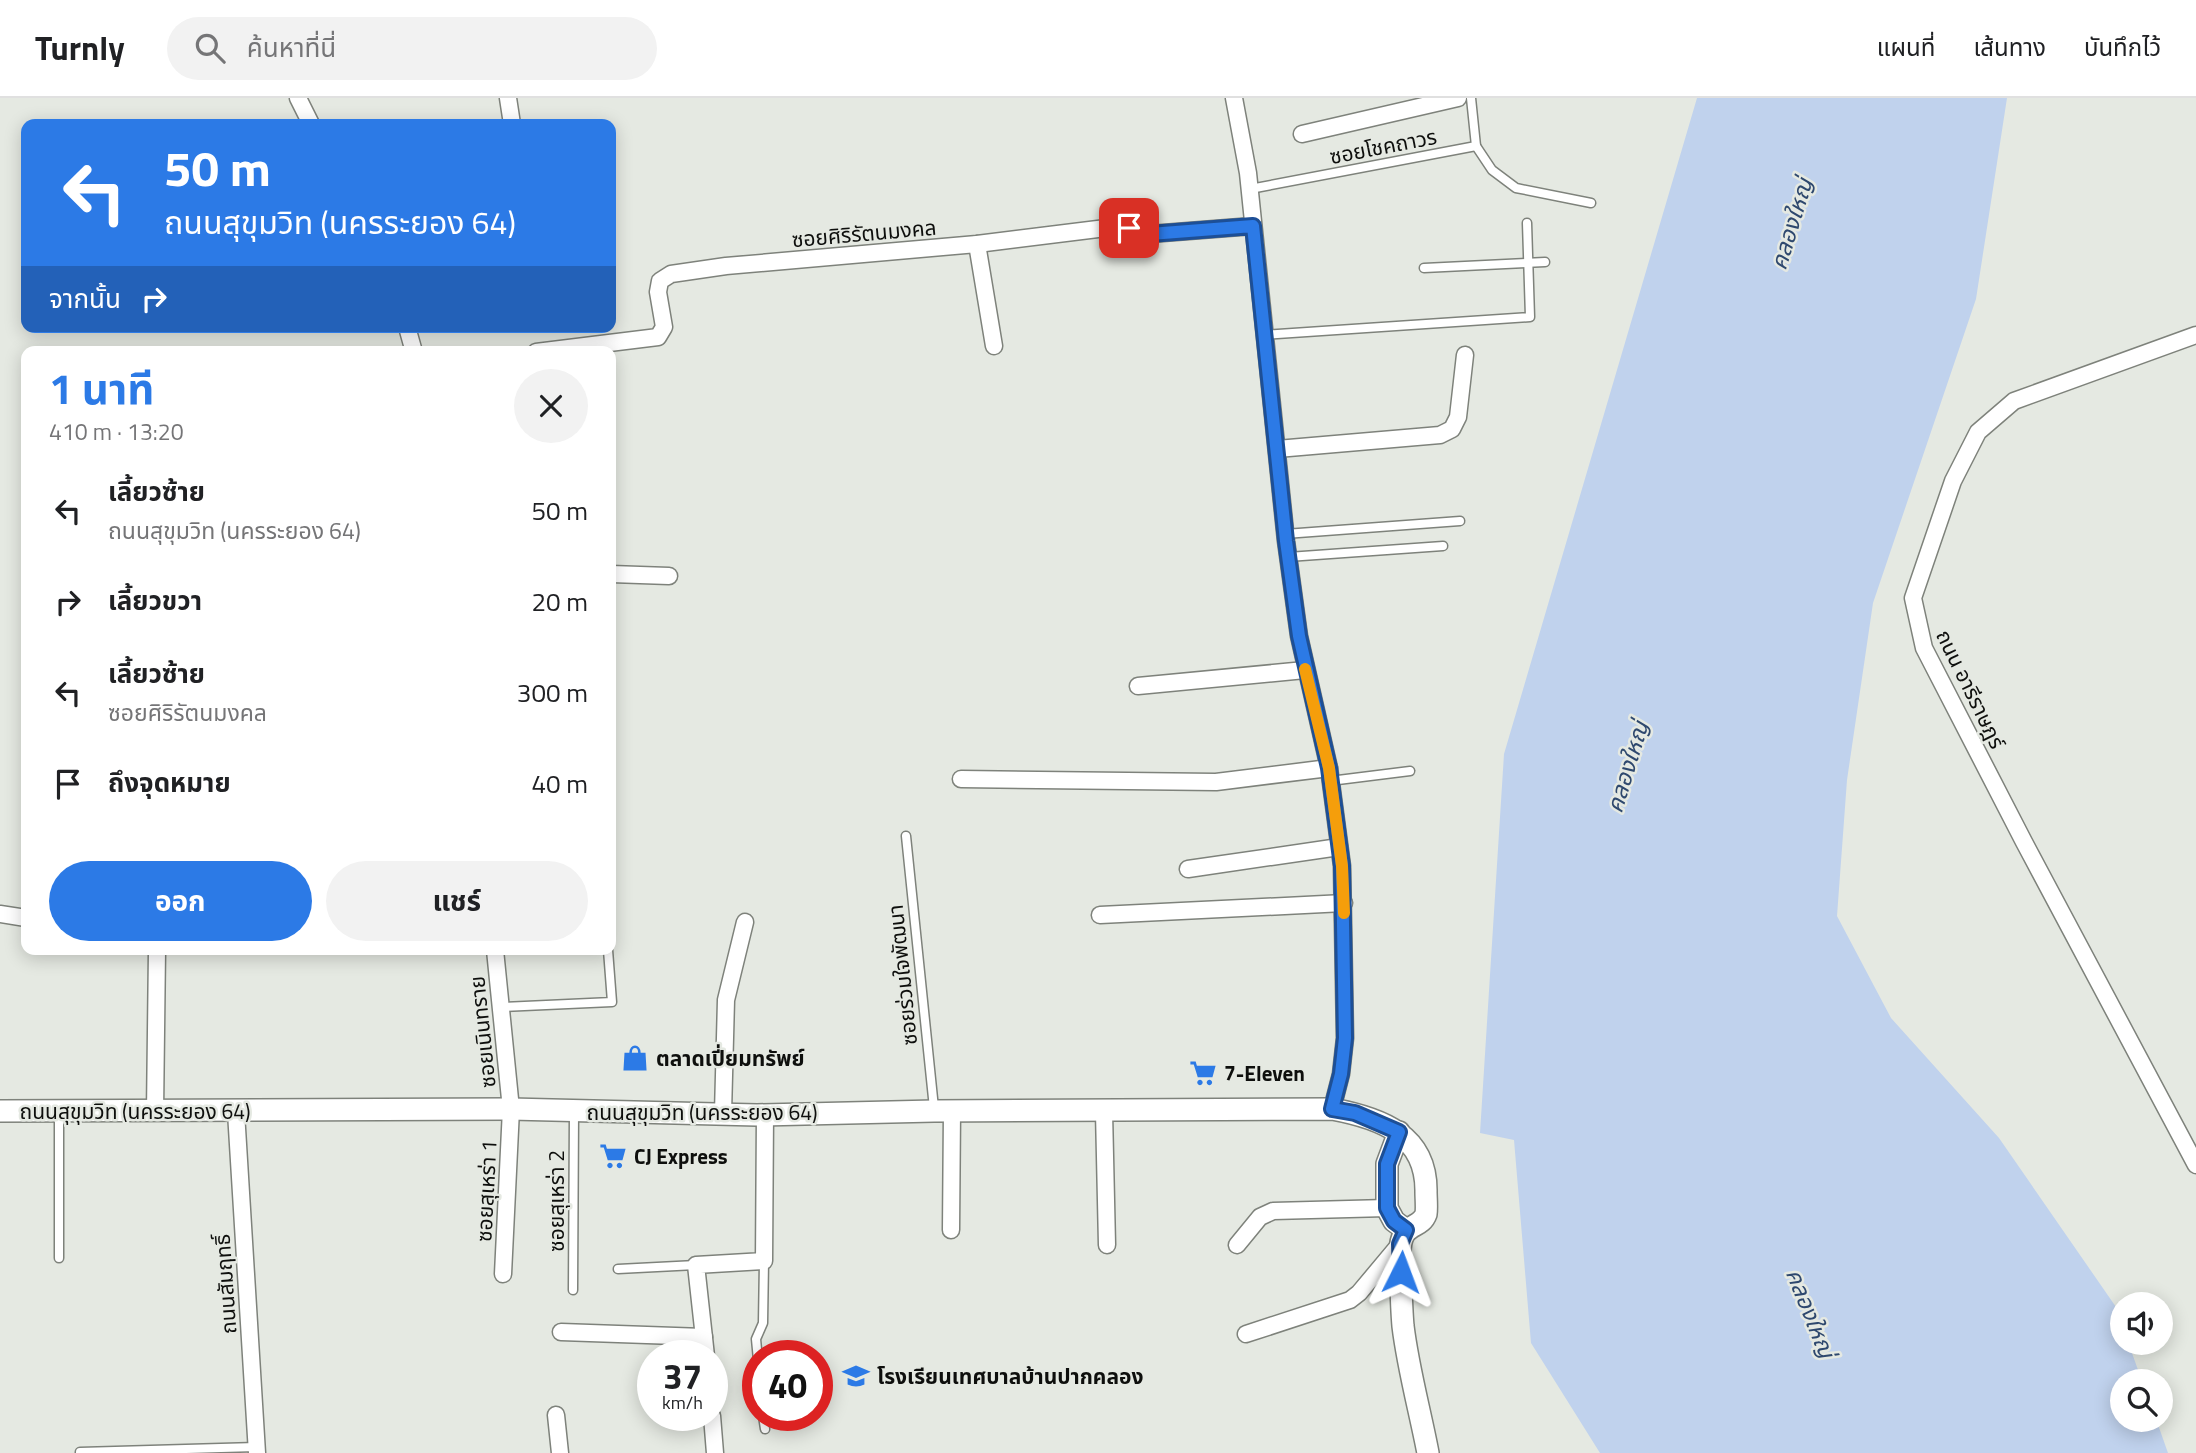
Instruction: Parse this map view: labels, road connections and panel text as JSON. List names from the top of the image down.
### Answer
{
  "streets": {
    "street": [
      "ซอยศิริรัตนมงคล",
      "ถนน อารีราษฎร์",
      "ซอยเนินทราย",
      "ถนนสุขุมวิท (นครระยอง 64)",
      "ซอยสุเหร่า 1",
      "ถนนสัมฤทธิ์"
    ],
    "lane": ["ซอยโชคถาวร", "ซอยร่วมใจพัฒนา", "ซอยสุเหร่า 2"]
  },
  "crossings": [
    ["ซอยร่วมใจพัฒนา", "ถนนสุขุมวิท (นครระยอง 64)"],
    ["ซอยเนินทราย", "ถนนสุขุมวิท (นครระยอง 64)"],
    ["ซอยเนินทราย", "ซอยสุเหร่า 1"],
    ["ถนนสุขุมวิท (นครระยอง 64)", "ซอยสุเหร่า 1"],
    ["ถนนสุขุมวิท (นครระยอง 64)", "ซอยสุเหร่า 2"],
    ["ถนนสุขุมวิท (นครระยอง 64)", "ถนนสัมฤทธิ์"]
  ],
  "water": ["คลองใหญ่"],
  "places": {
    "shop": ["ตลาดเปี่ยมทรัพย์"],
    "supermarket": ["7-Eleven", "CJ Express"],
    "school or university": ["โรงเรียนเทศบาลบ้านปากคลอง"]
  },
  "page": {
    "header": "Turnly",
    "search": "ค้นหาที่นี่",
    "nav": ["แผนที่", "เส้นทาง", "บันทึกไว้"],
    "turn": ["50 m", "ถนนสุขุมวิท (นครระยอง 64)"],
    "then": "จากนั้น",
    "heading": ["1 นาที", "410 m · 13:20"],
    "list": [
      {
        "name": "เลี้ยวซ้าย",
        "note": "ถนนสุขุมวิท (นครระยอง 64)",
        "value": "50 m"
      },
      {
        "name": "เลี้ยวขวา",
        "value": "20 m"
      },
      {
        "name": "เลี้ยวซ้าย",
        "note": "ซอยศิริรัตนมงคล",
        "value": "300 m"
      },
      {
        "name": "ถึงจุดหมาย",
        "value": "40 m"
      }
    ],
    "buttons": ["ออก", "แชร์"],
    "speed": "37 km/h",
    "limit": "40"
  }
}
